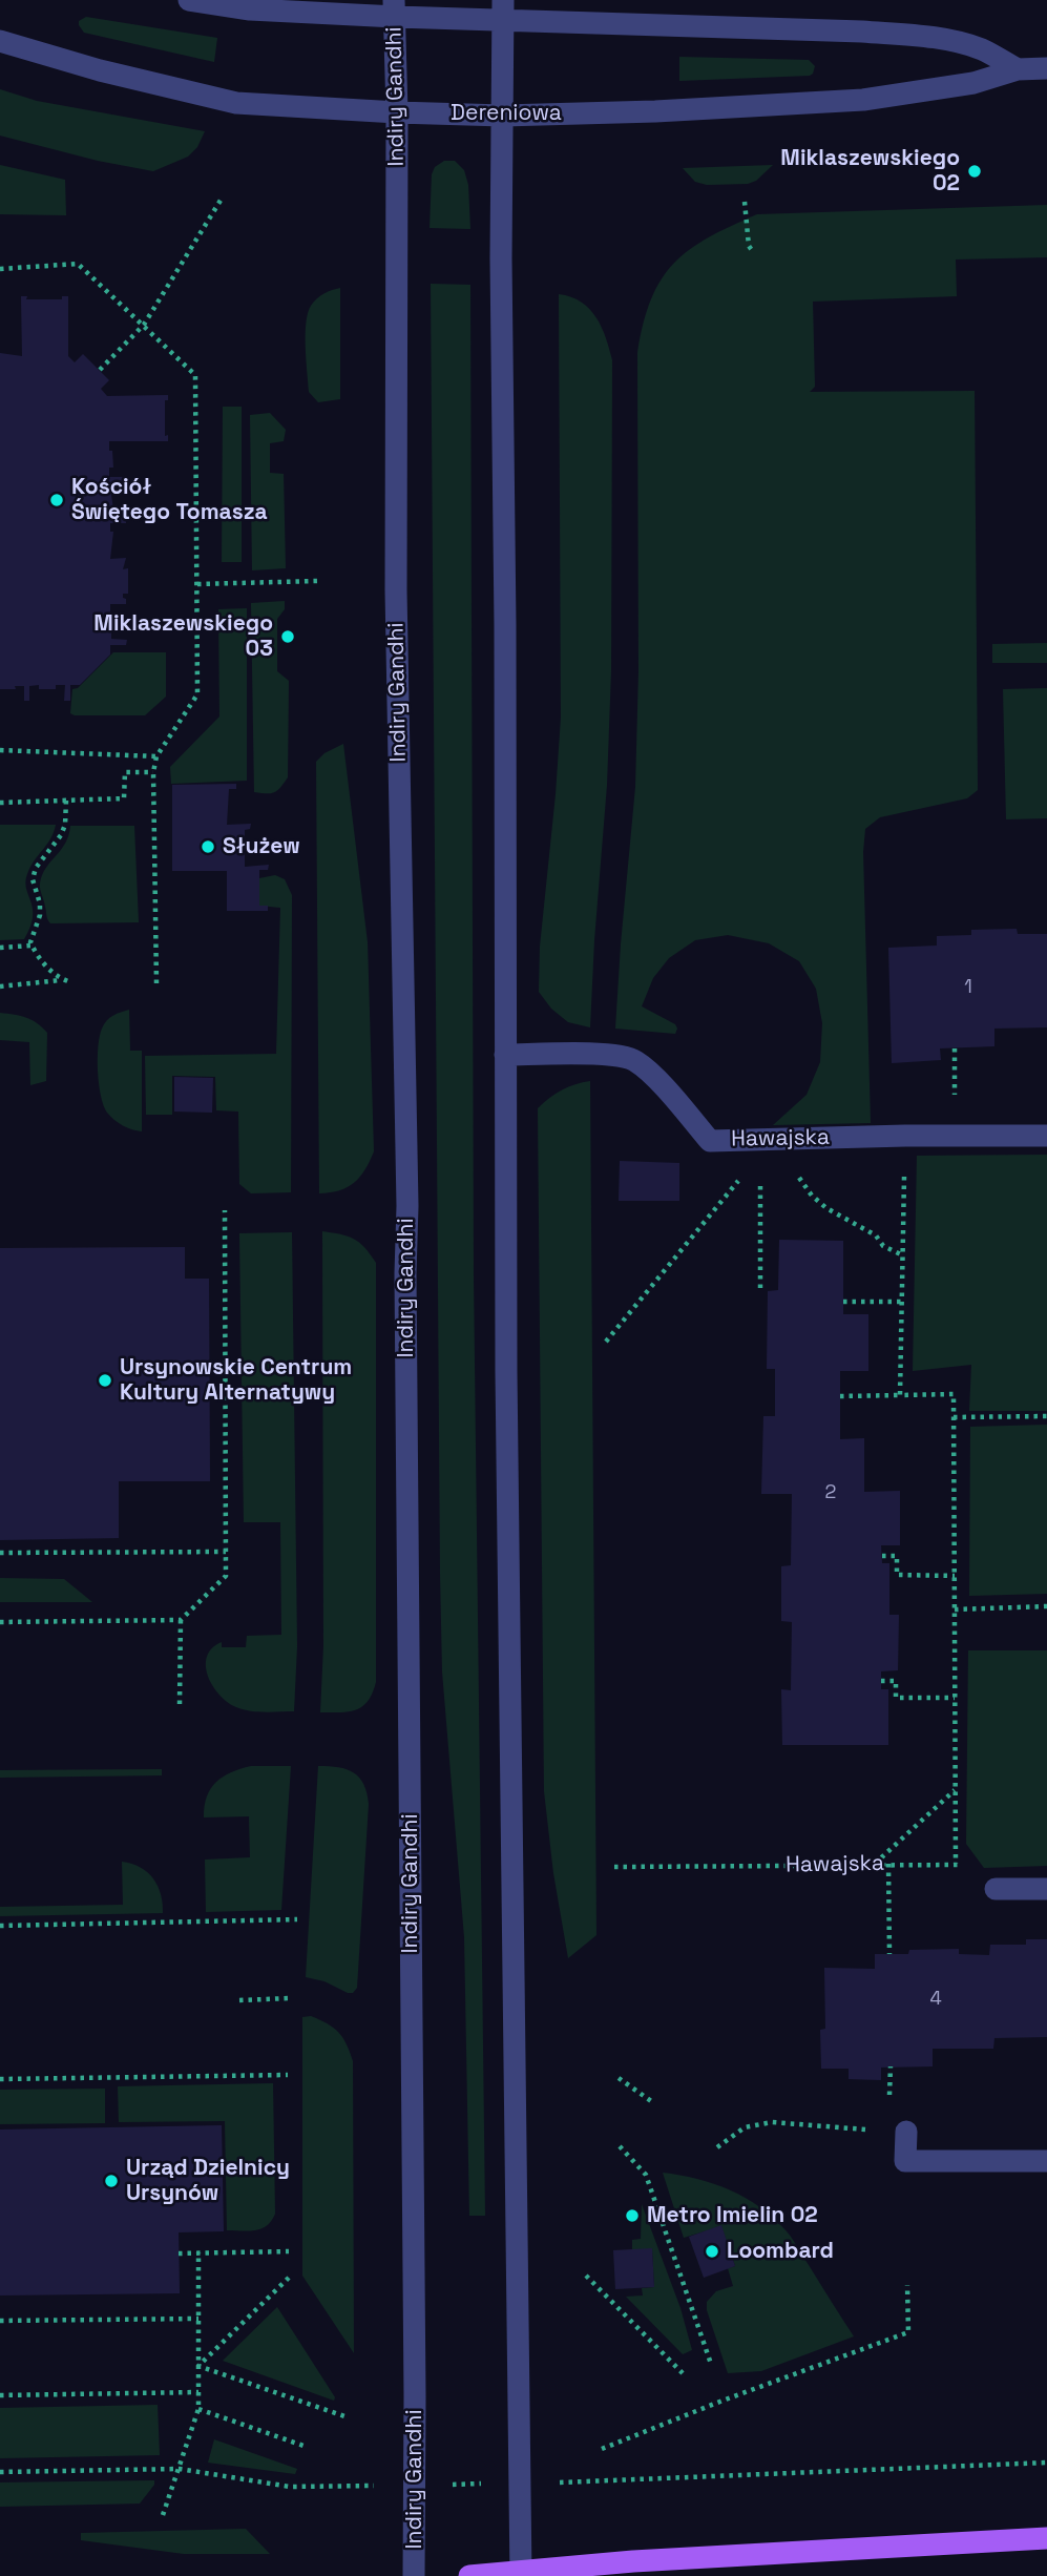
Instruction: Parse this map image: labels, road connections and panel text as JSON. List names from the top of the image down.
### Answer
{
  "streets": {
    "street": ["Indiry Gandhi", "Dereniowa", "Hawajska"]
  },
  "crossings": [
    ["Indiry Gandhi", "Dereniowa"]
  ],
  "places": [
    "Miklaszewskiego 02",
    "Kościół Świętego Tomasza",
    "Miklaszewskiego 03",
    "Służew",
    "Ursynowskie Centrum Kultury Alternatywy",
    "Urząd Dzielnicy Ursynów",
    "Metro Imielin 02",
    "Loombard"
  ],
  "house_numbers": ["1", "2", "4"]
}
